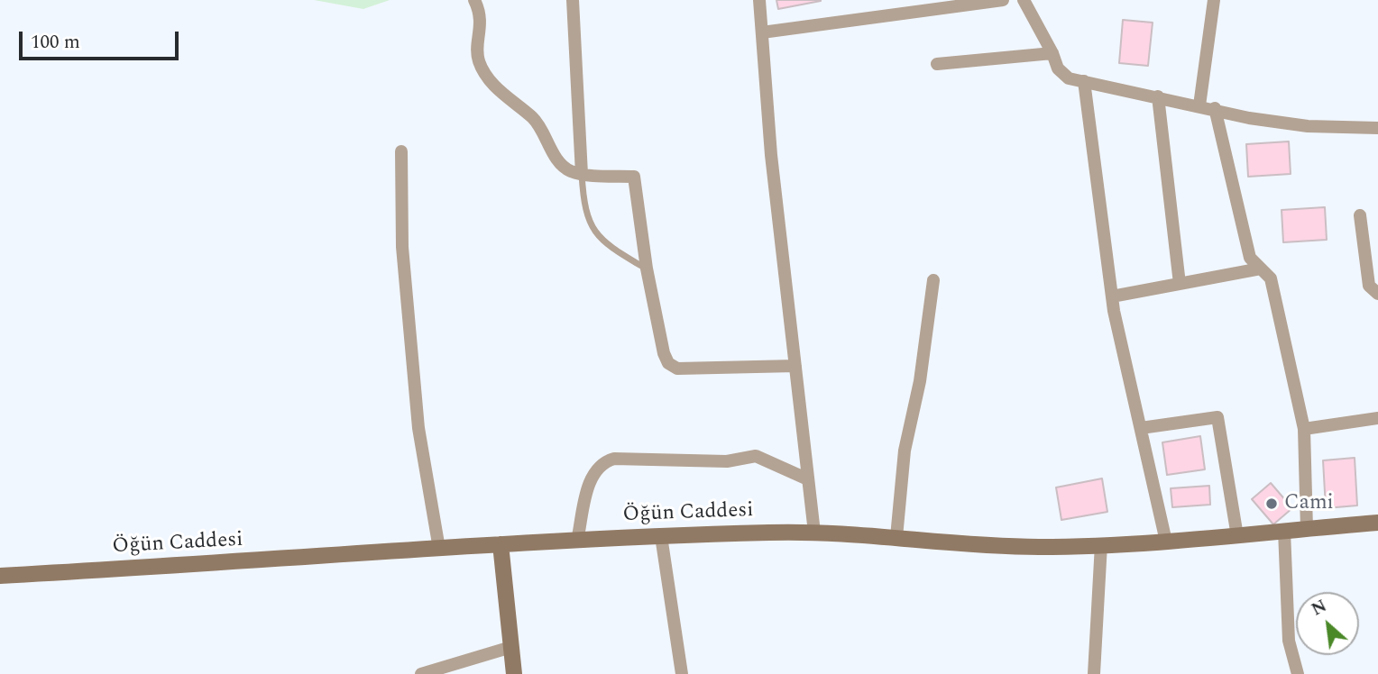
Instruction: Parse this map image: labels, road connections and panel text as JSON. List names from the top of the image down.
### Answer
{
  "streets": {
    "street": ["Öğün Caddesi"]
  },
  "places": ["Cami"],
  "scale_bar": "100 m",
  "north": "top left"
}
